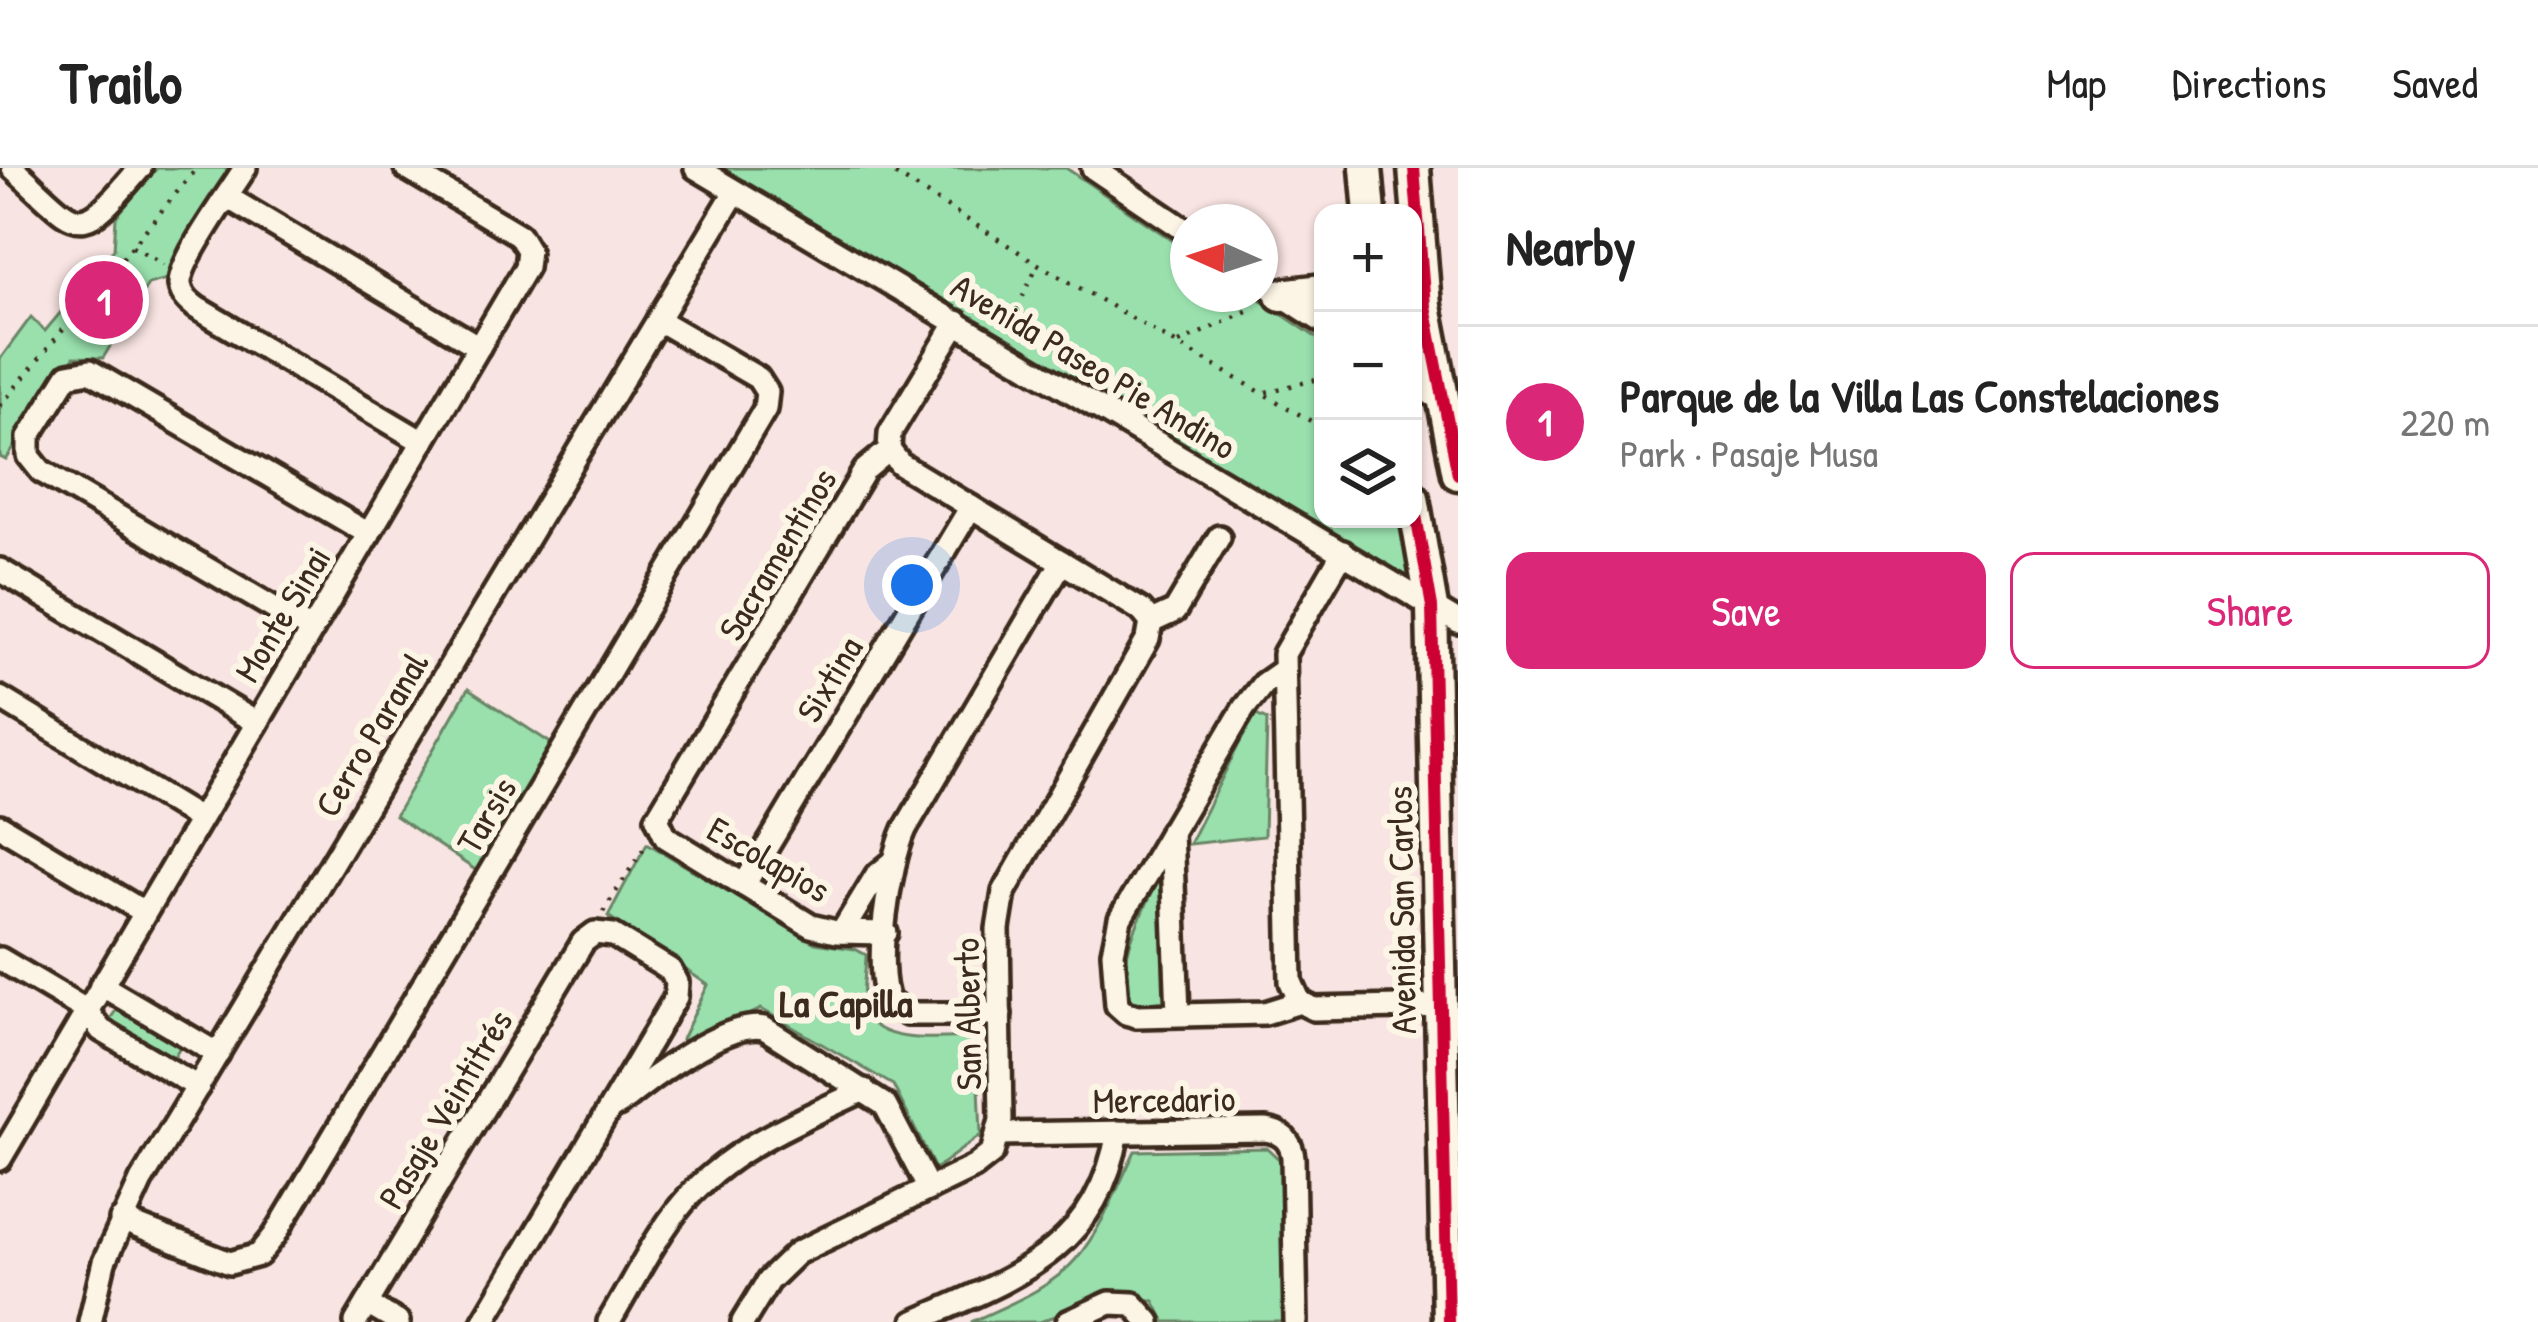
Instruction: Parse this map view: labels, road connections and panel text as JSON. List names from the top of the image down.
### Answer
{
  "streets": {
    "main road": ["Avenida San Carlos"],
    "street": [
      "Avenida Paseo Pie Andino",
      "Sacramentinos",
      "Monte Sinai",
      "Sixtina",
      "Cerro Paranal",
      "Tarsis",
      "Escolapios",
      "San Alberto",
      "Mercedario",
      "Pasaje Veintitrés"
    ]
  },
  "crossings": [
    ["Avenida Paseo Pie Andino", "Sacramentinos"],
    ["Avenida Paseo Pie Andino", "Cerro Paranal"],
    ["Avenida Paseo Pie Andino", "Avenida San Carlos"],
    ["Sacramentinos", "Escolapios"],
    ["Sixtina", "Escolapios"],
    ["Cerro Paranal", "Tarsis"],
    ["San Alberto", "Mercedario"]
  ],
  "districts": ["La Capilla"],
  "north": "left",
  "page": {
    "header": "Trailo",
    "nav": ["Map", "Directions", "Saved"],
    "heading": "Nearby",
    "map_buttons": ["+", "−"],
    "pins": "1",
    "list": [
      {
        "mark": "1",
        "name": "Parque de la Villa Las Constelaciones",
        "note": "Park · Pasaje Musa",
        "value": "220 m"
      }
    ],
    "buttons": ["Save", "Share"]
  }
}
